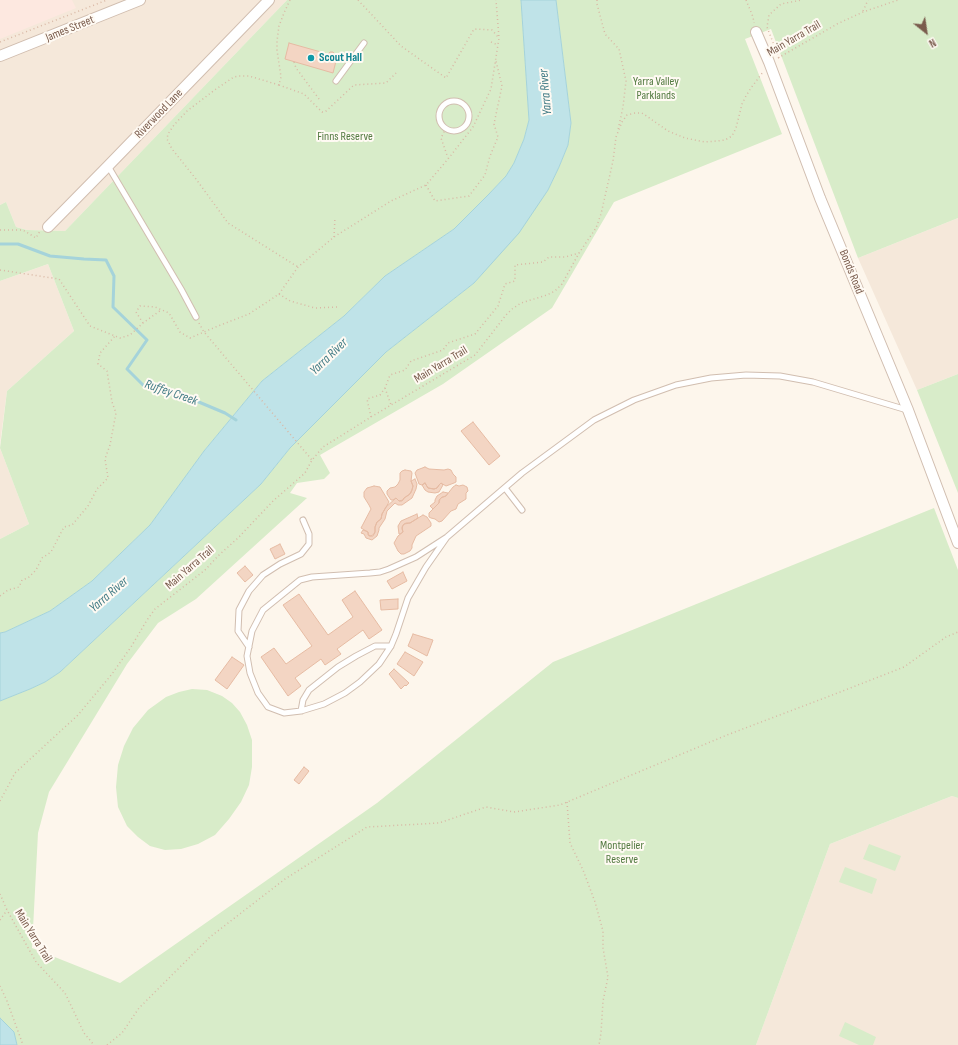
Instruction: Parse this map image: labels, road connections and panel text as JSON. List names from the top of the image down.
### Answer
{
  "streets": {
    "street": ["James Street", "Riverwood Lane", "Bonds Road"],
    "path": ["Main Yarra Trail"]
  },
  "crossings": [
    ["Main Yarra Trail", "Bonds Road"]
  ],
  "water": ["Yarra River", "Ruffey Creek"],
  "parks": ["Yarra Valley Parklands", "Finns Reserve", "Montpelier Reserve"],
  "places": ["Scout Hall"],
  "north": "bottom right"
}
